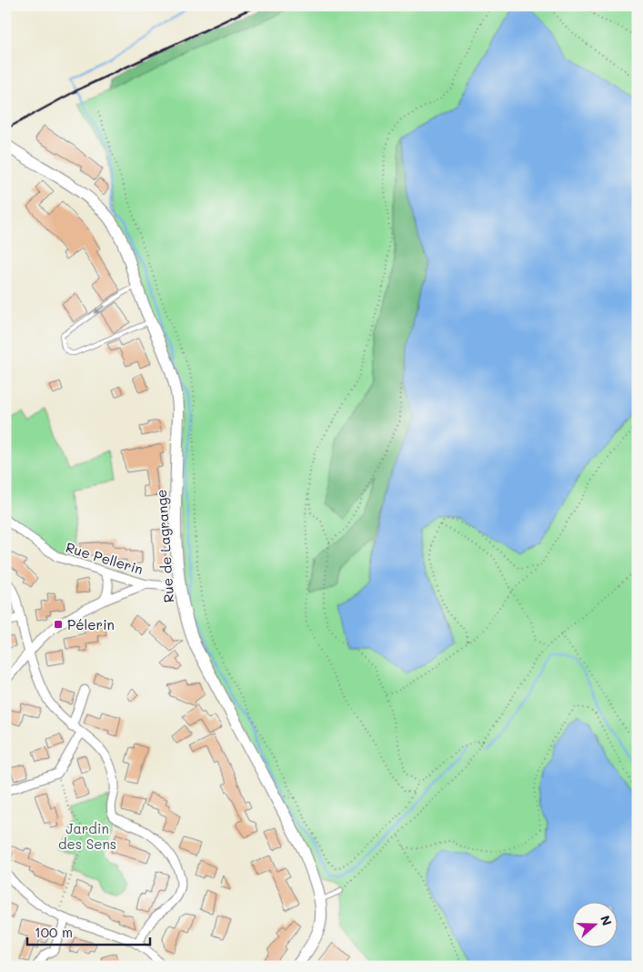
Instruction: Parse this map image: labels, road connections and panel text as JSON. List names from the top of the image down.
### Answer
{
  "streets": {
    "street": ["Rue de Lagrange", "Rue Pellerin"]
  },
  "crossings": [
    ["Rue de Lagrange", "Rue Pellerin"]
  ],
  "parks": ["Jardin des Sens"],
  "places": {
    "transit": ["Pélerin"]
  },
  "scale_bar": "100 m",
  "north": "right"
}
